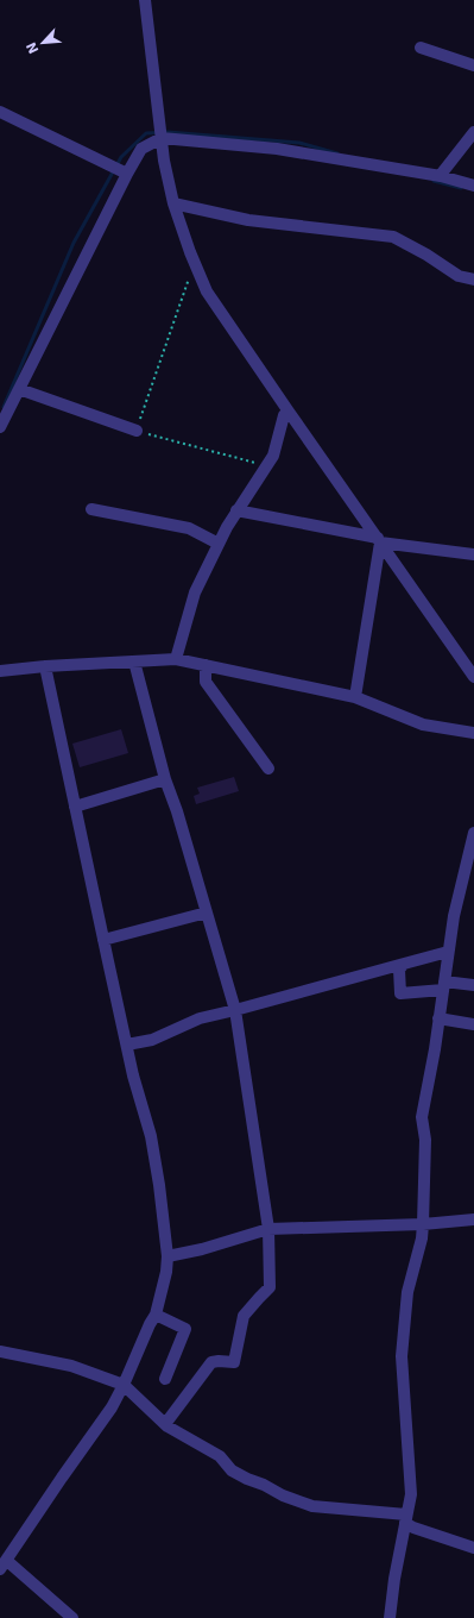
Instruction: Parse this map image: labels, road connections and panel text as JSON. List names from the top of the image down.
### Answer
{
  "north": "bottom left"
}
